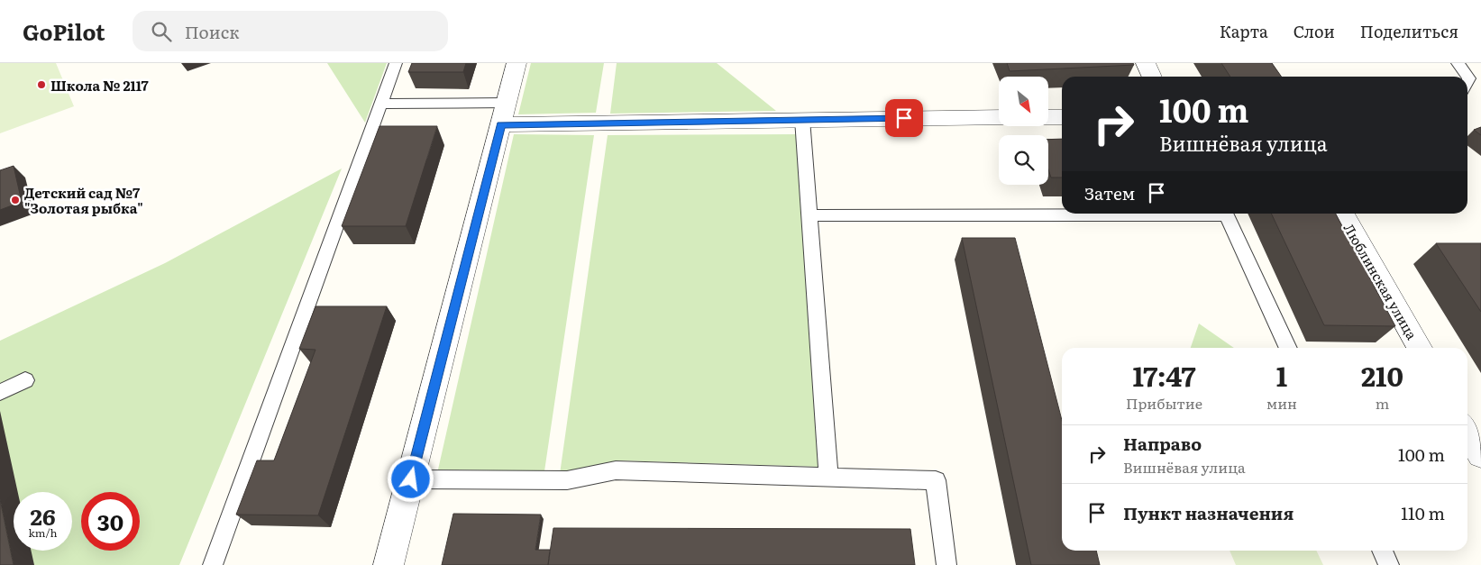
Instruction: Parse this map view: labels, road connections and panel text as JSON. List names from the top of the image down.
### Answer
{
  "streets": {
    "street": ["Люблинская улица"]
  },
  "places": ["Школа № 2117", "Детский сад №7 \"Золотая рыбка\""],
  "north": "bottom right",
  "page": {
    "header": "GoPilot",
    "search": "Поиск",
    "nav": ["Карта", "Слои", "Поделиться"],
    "turn": ["100 m", "Вишнёвая улица"],
    "then": "Затем",
    "eta": [
      "17:47",
      "Прибытие",
      "1",
      "мин",
      "210",
      "m"
    ],
    "list": [
      {
        "name": "Направо",
        "note": "Вишнёвая улица",
        "value": "100 m"
      },
      {
        "name": "Пункт назначения",
        "value": "110 m"
      }
    ],
    "speed": "26 km/h",
    "limit": "30"
  }
}
